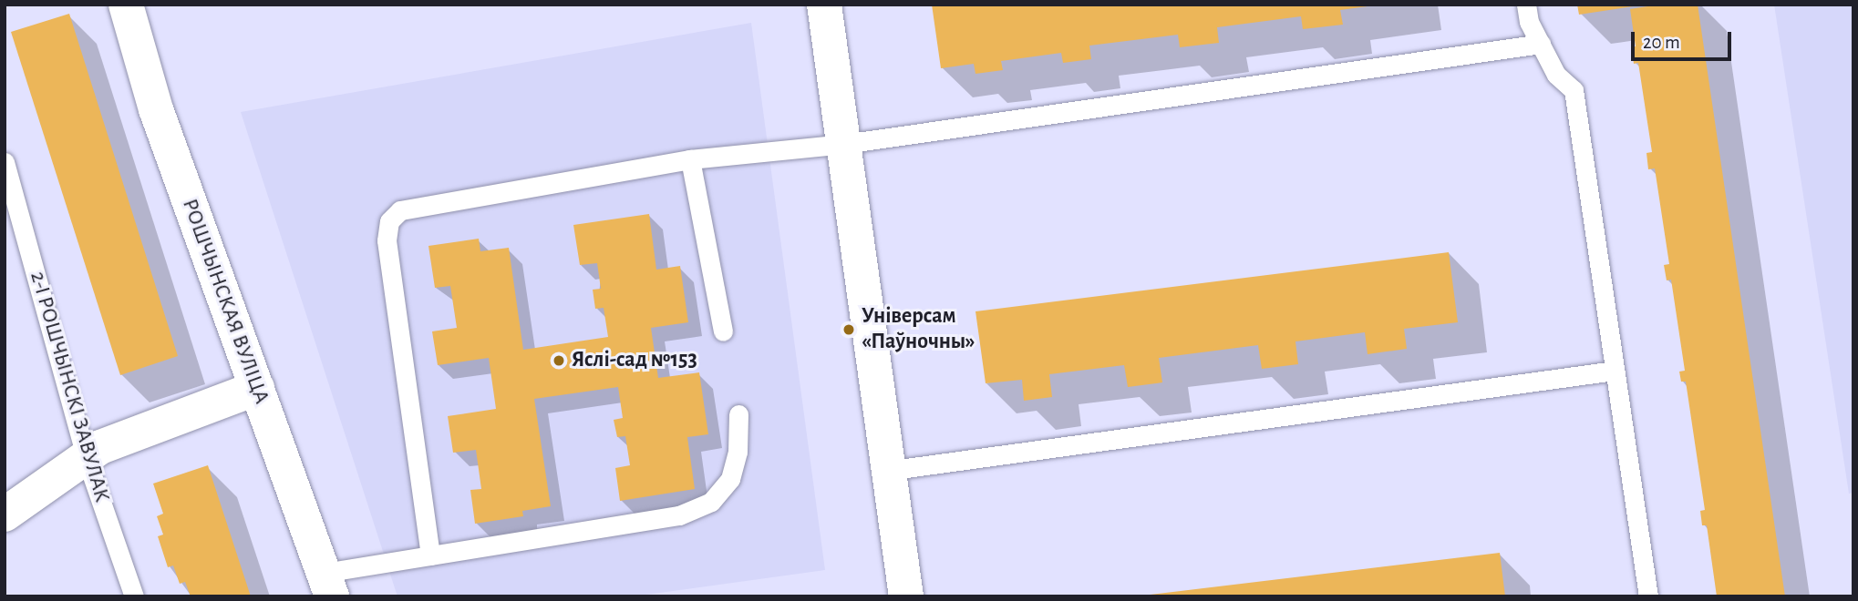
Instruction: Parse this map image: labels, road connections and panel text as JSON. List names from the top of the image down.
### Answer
{
  "streets": {
    "street": ["РОШЧЫНСКАЯ ВУЛІЦА"],
    "lane": ["2-І РОШЧЫНСКІ ЗАВУЛАК"]
  },
  "places": ["Універсам «Паўночны»", "Яслі-сад №153"],
  "scale_bar": "20 m"
}
